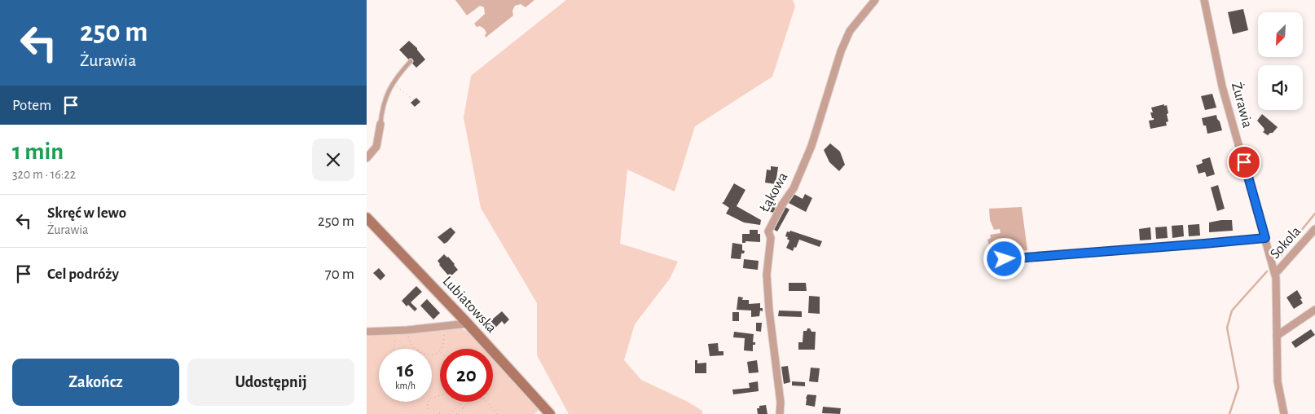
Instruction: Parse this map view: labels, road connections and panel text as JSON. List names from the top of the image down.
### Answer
{
  "streets": {
    "street": [
      "Żurawia",
      "Łąkowa",
      "Sokola",
      "Lubiatowska"
    ]
  },
  "crossings": [
    ["Żurawia", "Sokola"]
  ],
  "north": "bottom left",
  "page": {
    "turn": ["250 m", "Żurawia"],
    "then": "Potem",
    "heading": ["1 min", "320 m · 16:22"],
    "list": [
      {
        "name": "Skręć w lewo",
        "note": "Żurawia",
        "value": "250 m"
      },
      {
        "name": "Cel podróży",
        "value": "70 m"
      }
    ],
    "speed": "16 km/h",
    "limit": "20",
    "buttons": ["Zakończ", "Udostępnij"]
  }
}
